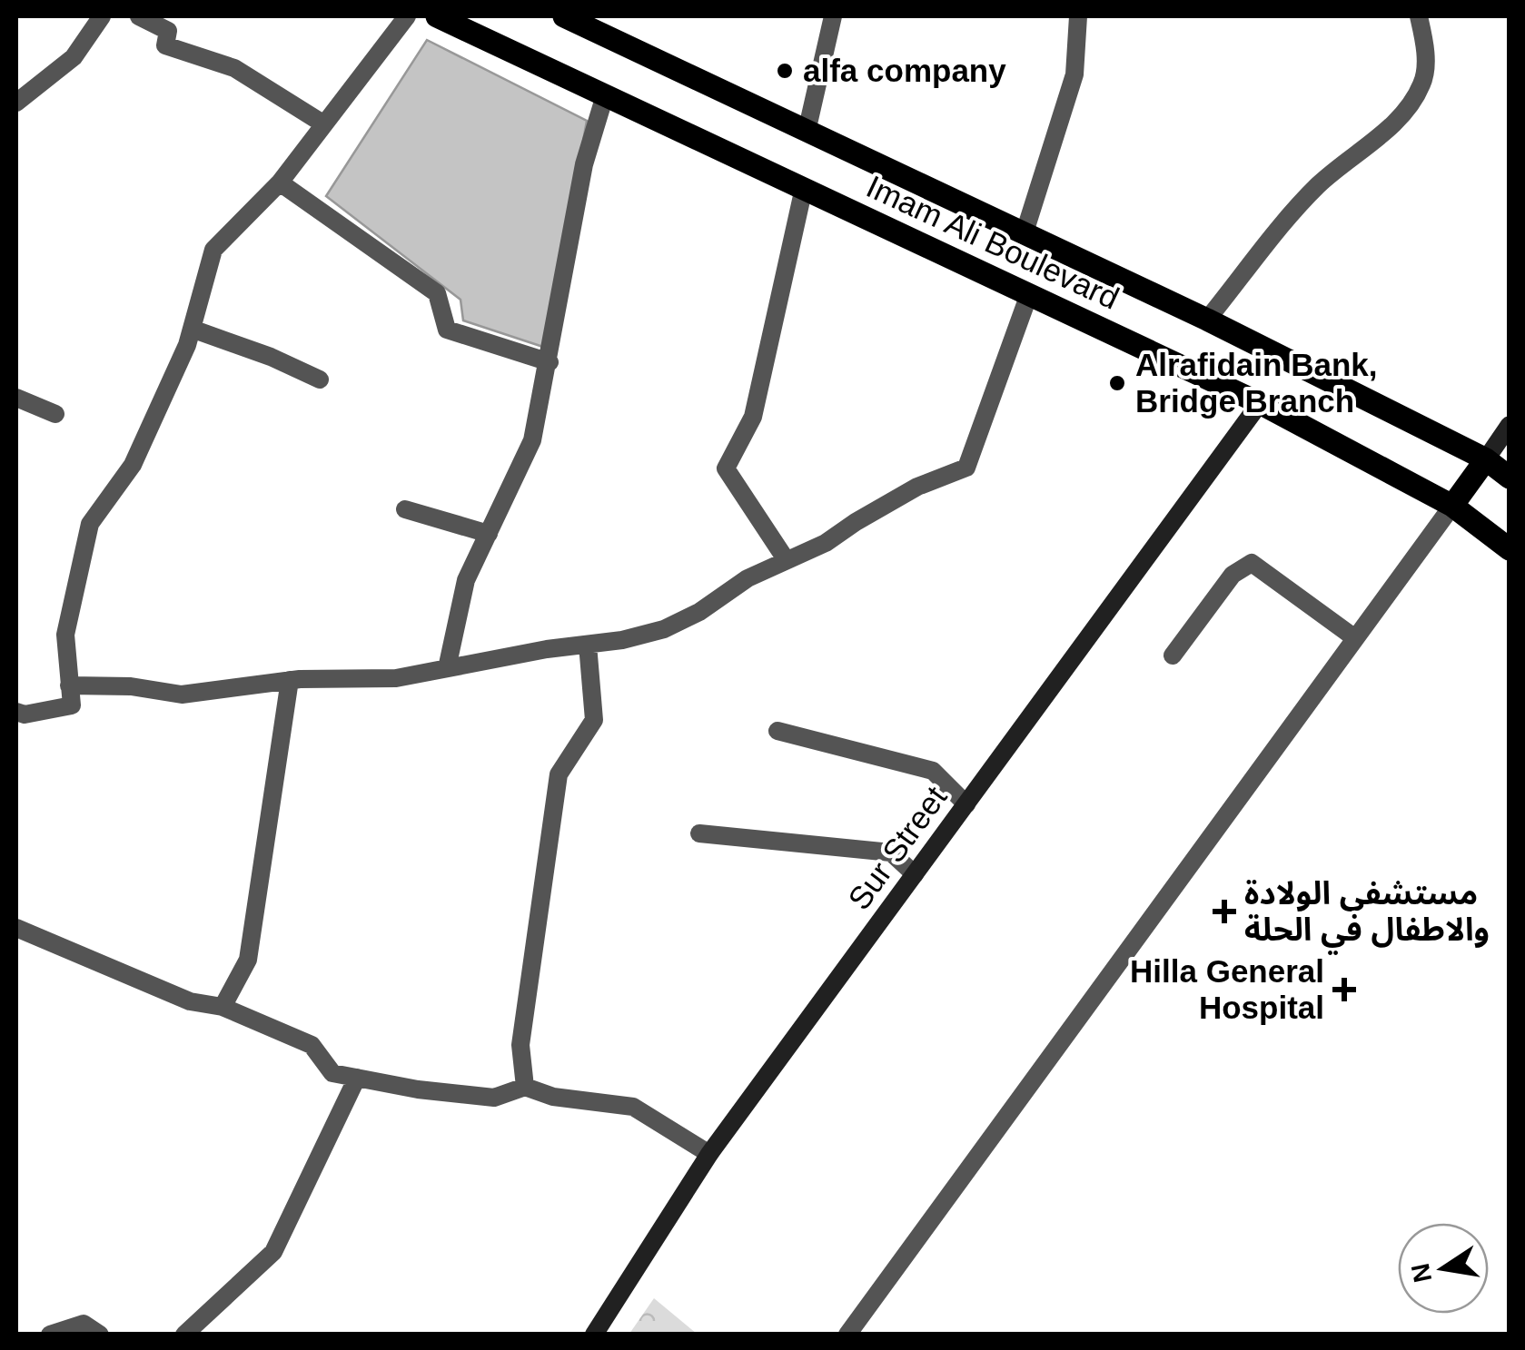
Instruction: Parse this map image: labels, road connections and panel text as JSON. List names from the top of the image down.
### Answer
{
  "streets": {
    "main road": ["Imam Ali Boulevard"],
    "street": ["Sur Street"]
  },
  "crossings": [
    ["Imam Ali Boulevard", "Sur Street"]
  ],
  "places": {
    "other": ["alfa company", "Alrafidain Bank, Bridge Branch"],
    "health": ["مستشفى الولادة والاطفال في الحلة", "Hilla General Hospital"]
  },
  "north": "left"
}
